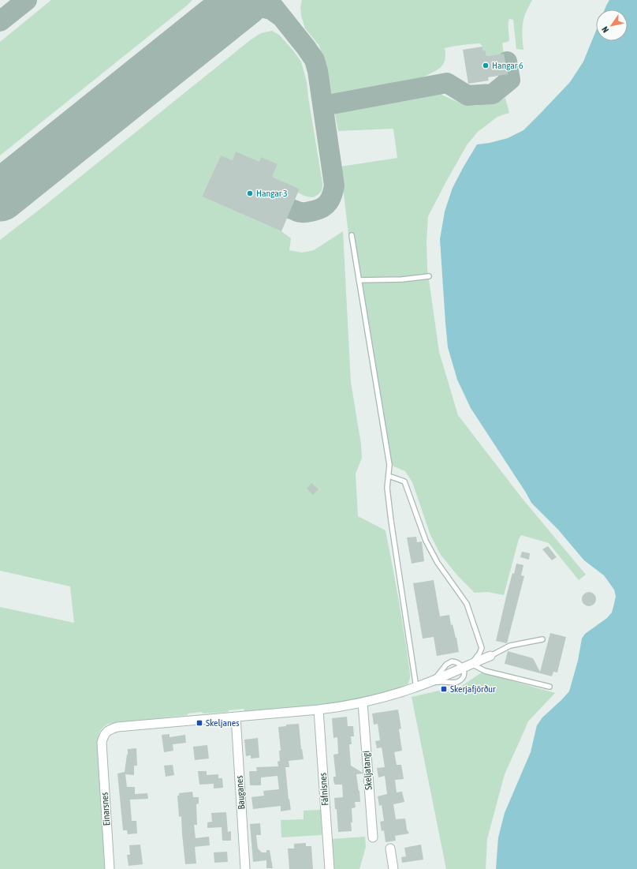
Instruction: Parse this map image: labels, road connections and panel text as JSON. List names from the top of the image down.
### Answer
{
  "streets": {
    "street": [
      "Skeljatangi",
      "Fáfnisnes",
      "Bauganes",
      "Einarsnes"
    ]
  },
  "crossings": [
    ["Bauganes", "Einarsnes"]
  ],
  "places": {
    "other": ["Hangar 6", "Hangar 3"],
    "transit": ["Skerjafjörður", "Skeljanes"]
  },
  "north": "bottom left"
}
